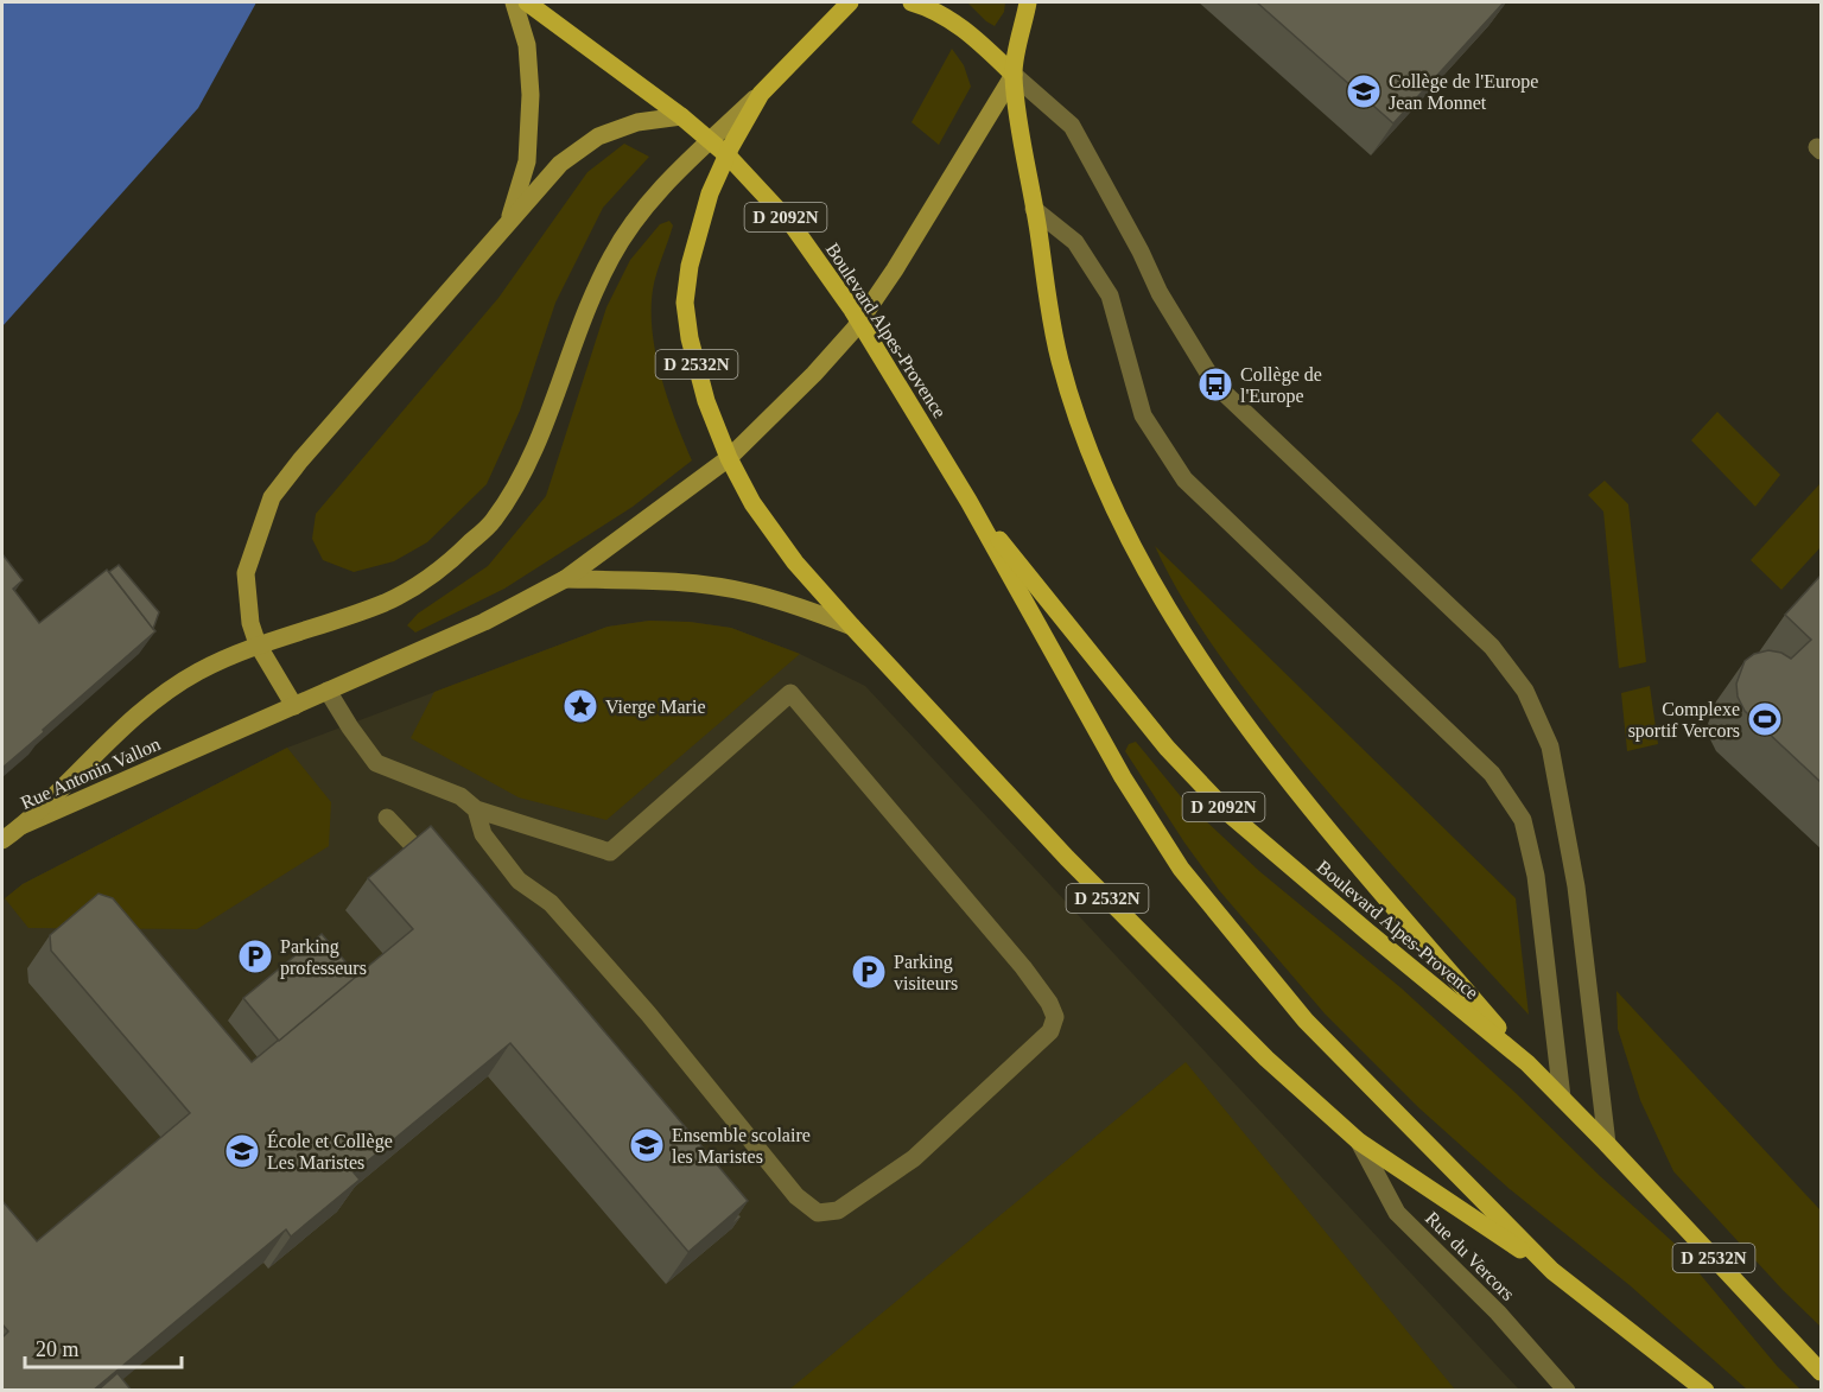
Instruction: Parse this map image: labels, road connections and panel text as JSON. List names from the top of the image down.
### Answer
{
  "streets": {
    "main road": [
      "D 2092N",
      "Boulevard Alpes-Provence",
      "D 2532N",
      "Rue Antonin Vallon"
    ],
    "street": ["Rue du Vercors"]
  },
  "crossings": [
    ["Boulevard Alpes-Provence", "D 2532N"],
    ["D 2532N", "Rue Antonin Vallon"],
    ["D 2532N", "Rue du Vercors"]
  ],
  "places": {
    "school or university": ["Collège de l'Europe Jean Monnet", "Ensemble scolaire les Maristes", "École et Collège Les Maristes"],
    "bus stop": ["Collège de l'Europe"],
    "place": ["Vierge Marie"],
    "sports": ["Complexe sportif Vercors"],
    "parking": ["Parking professeurs", "Parking visiteurs"]
  },
  "scale_bar": "20 m"
}
